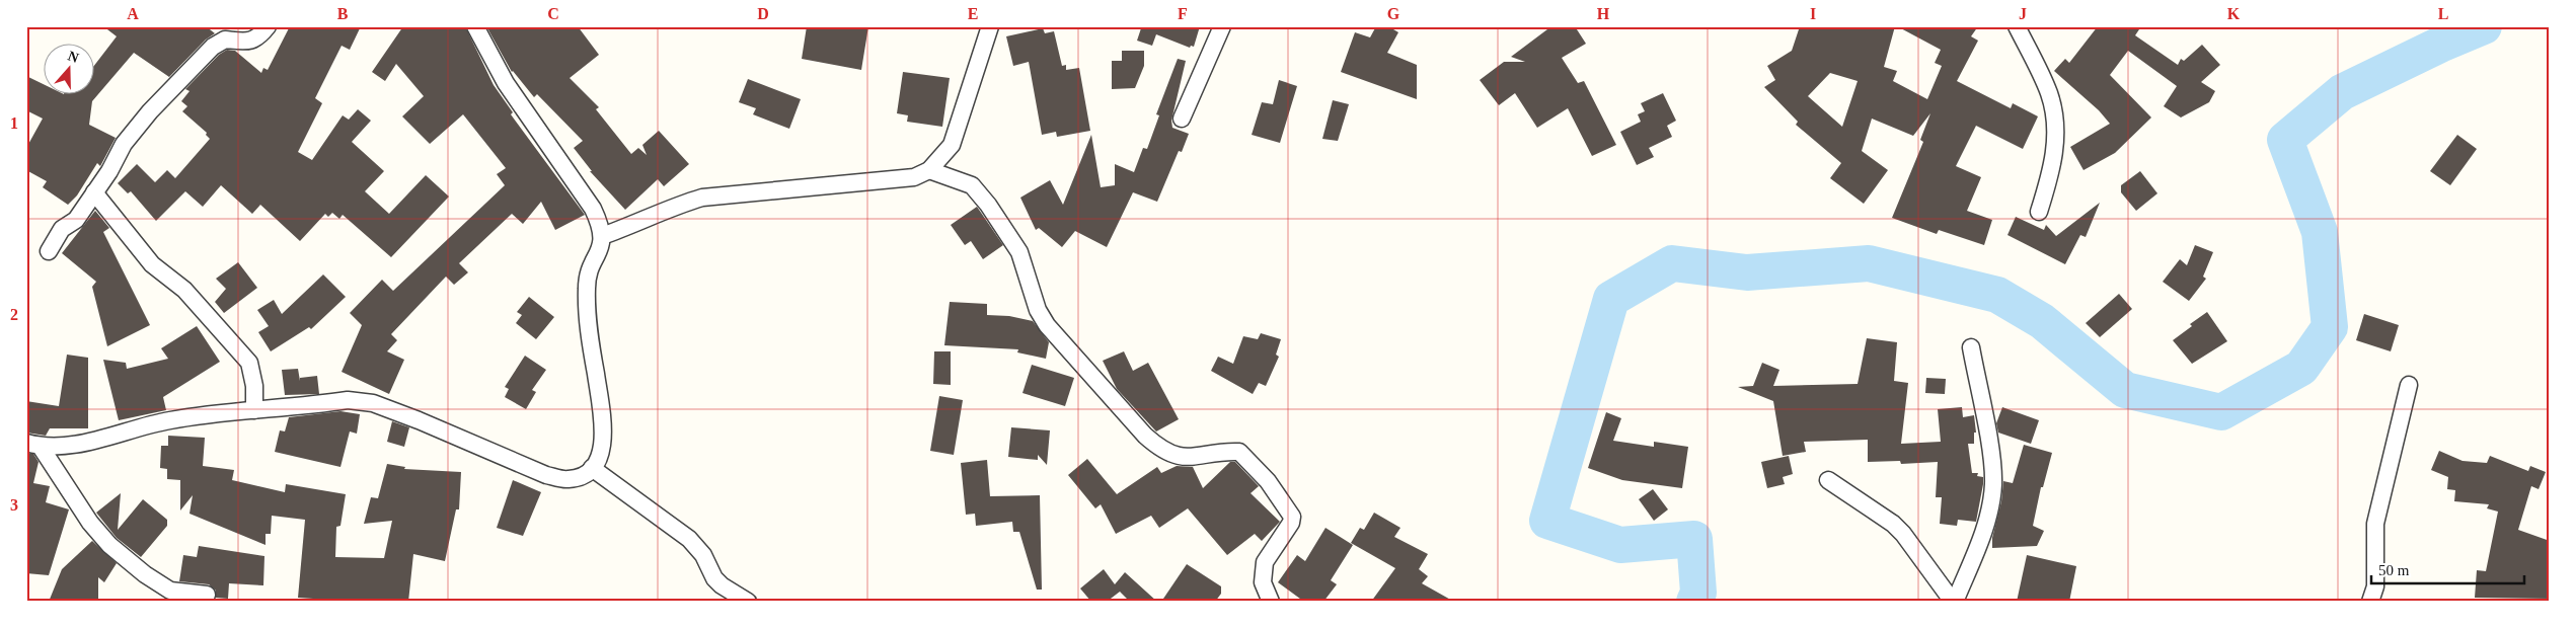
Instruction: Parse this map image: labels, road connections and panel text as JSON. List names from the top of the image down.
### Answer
{
  "scale_bar": "50 m",
  "north": "top",
  "grid": {
    "columns": [
      "A",
      "B",
      "C",
      "D",
      "E",
      "F",
      "G",
      "H",
      "I",
      "J",
      "K",
      "L"
    ],
    "rows": ["1", "2", "3"]
  }
}
